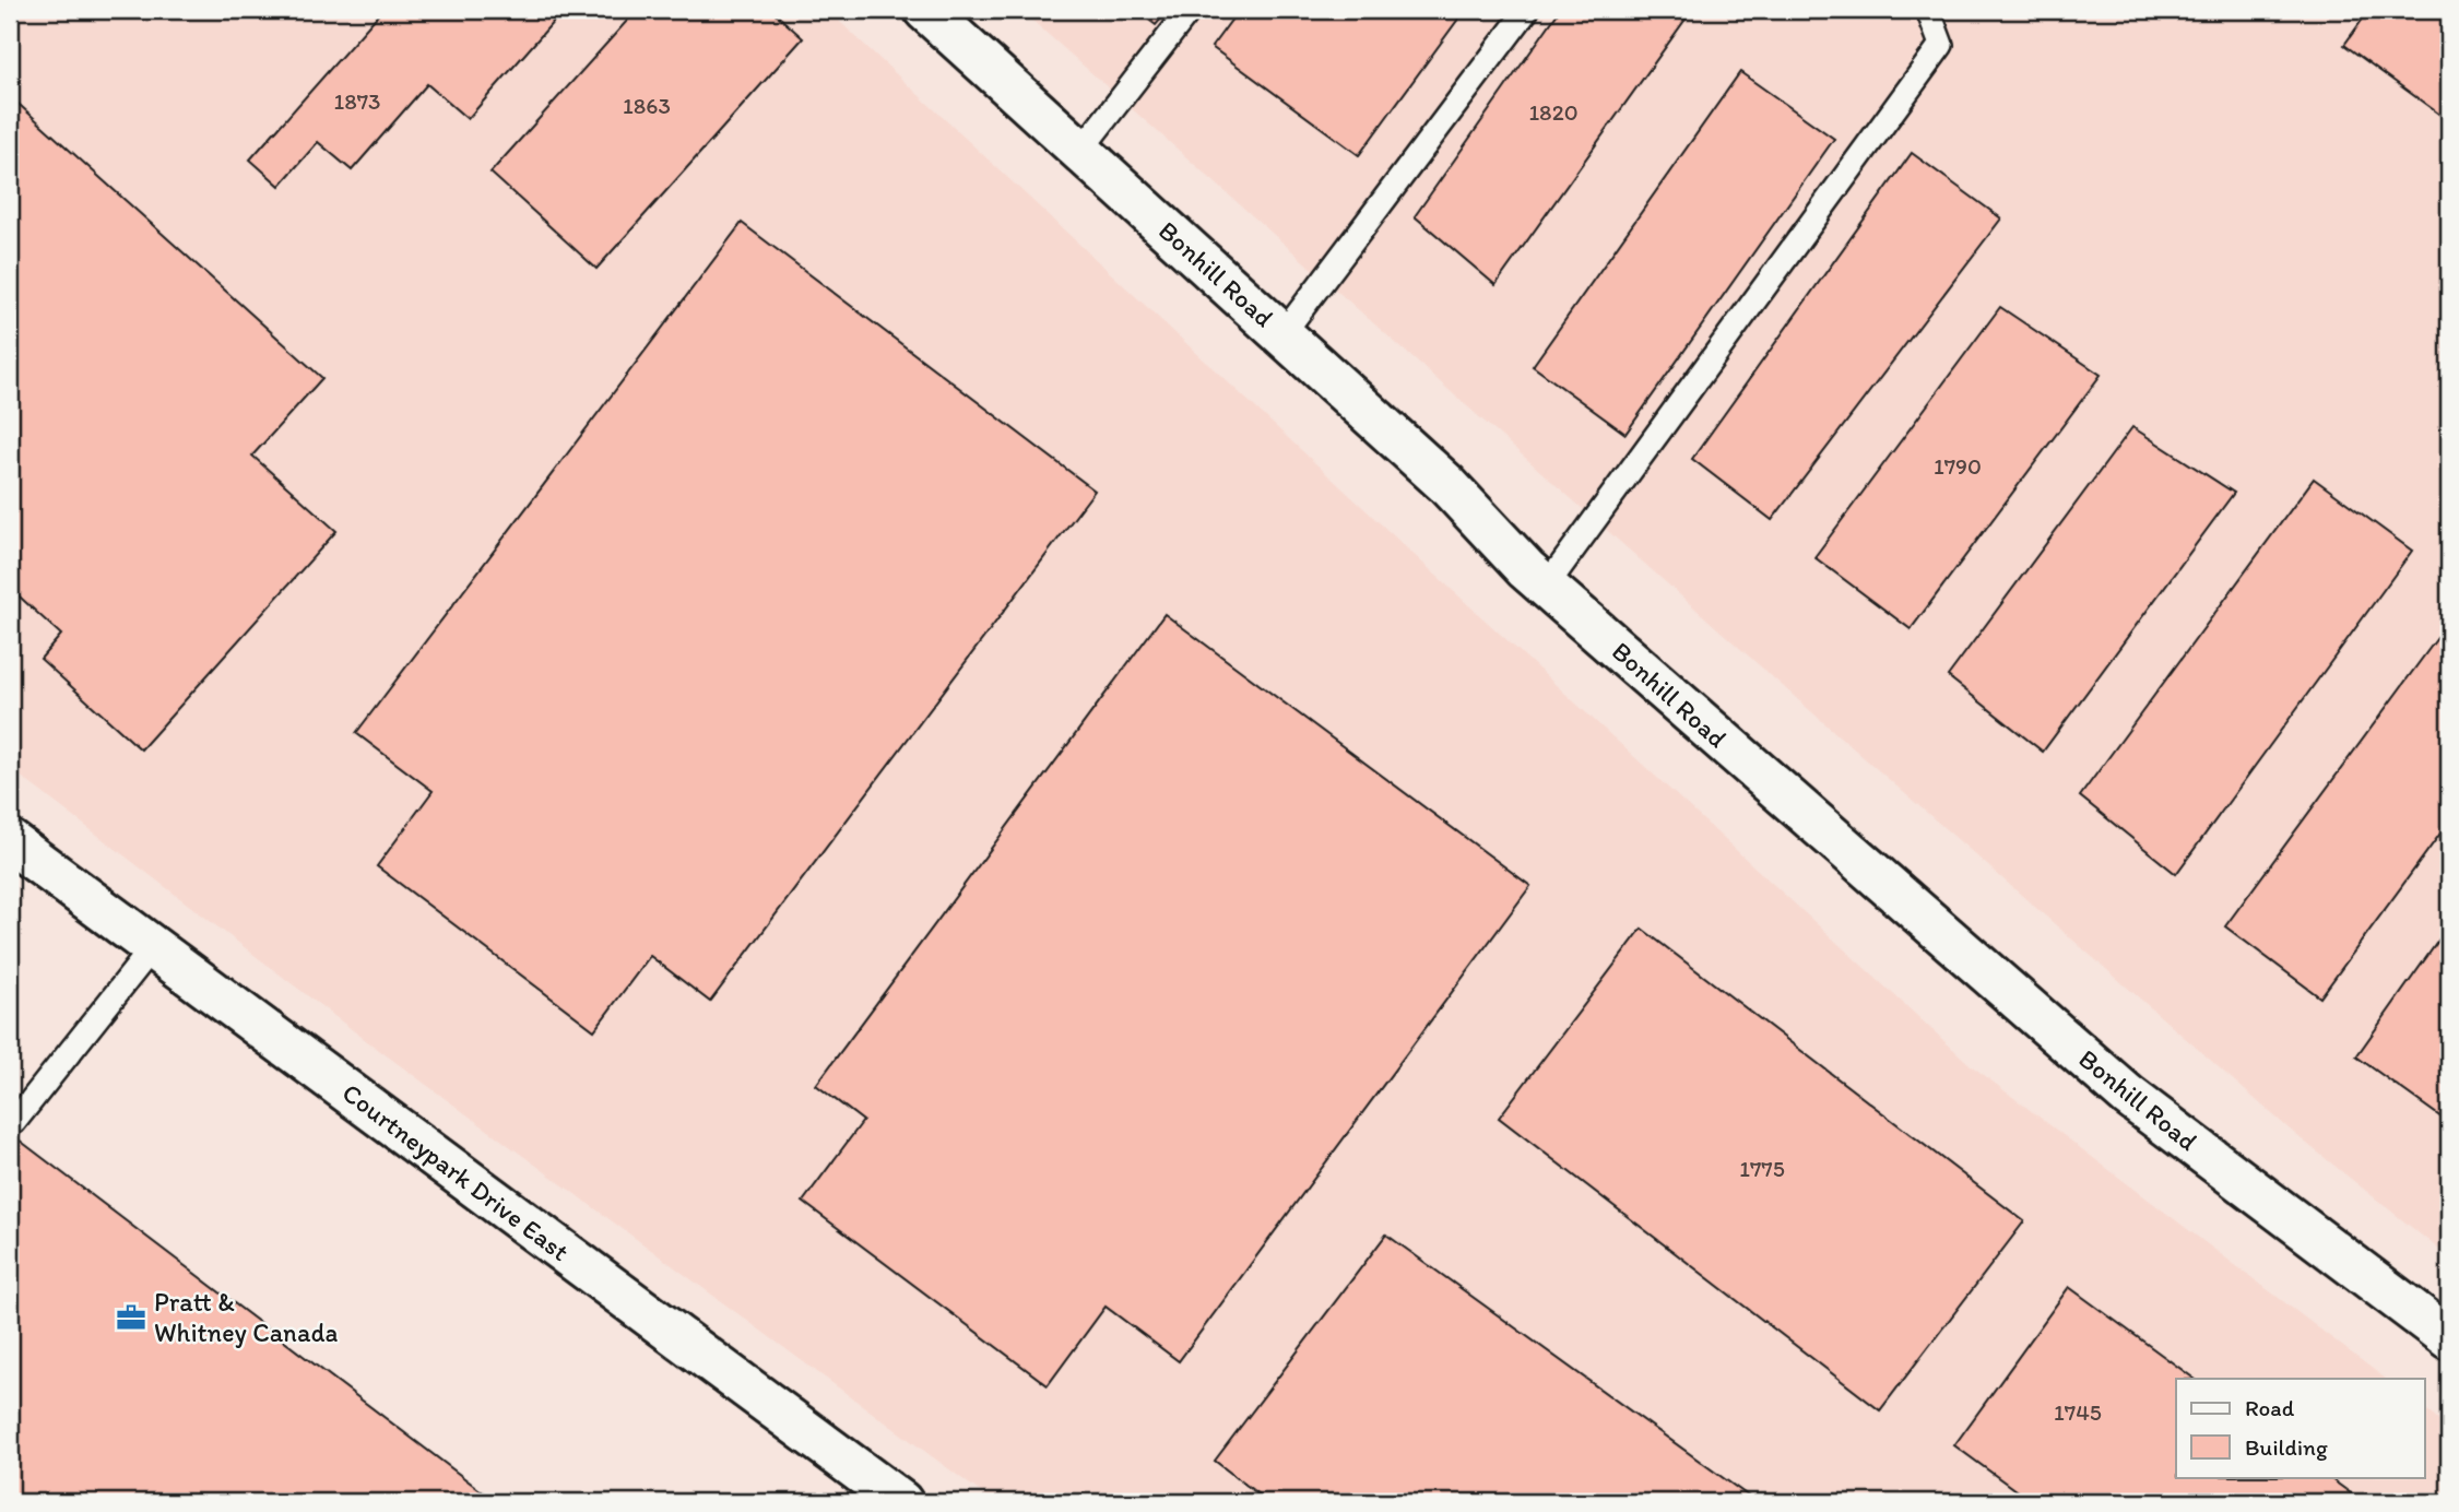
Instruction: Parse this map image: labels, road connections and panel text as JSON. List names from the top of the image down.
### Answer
{
  "streets": {
    "street": ["Bonhill Road", "Courtneypark Drive East"]
  },
  "places": {
    "office": ["Pratt & Whitney Canada"]
  },
  "house_numbers": [
    "1873",
    "1863",
    "1820",
    "1790",
    "1775",
    "1745"
  ],
  "legend": ["Road", "Building"]
}
